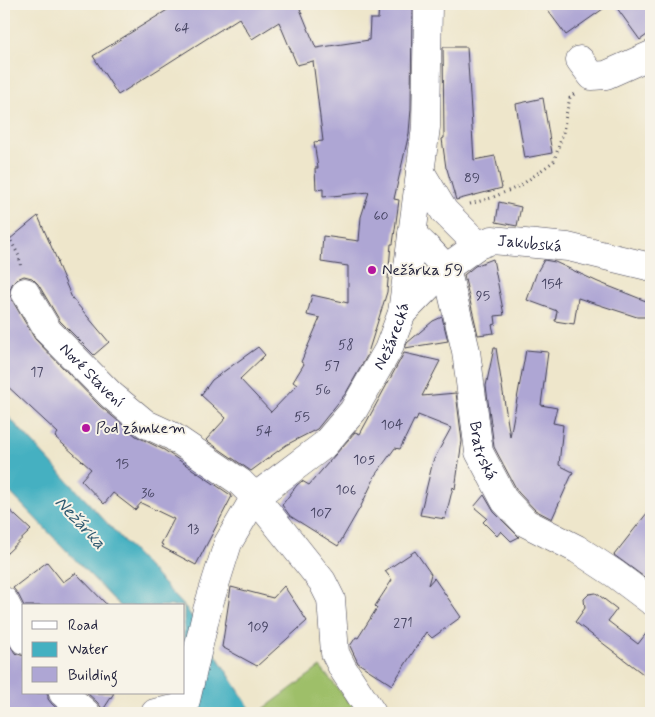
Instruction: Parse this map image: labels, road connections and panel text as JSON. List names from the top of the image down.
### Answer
{
  "streets": {
    "street": [
      "Jakubská",
      "Nežárecká",
      "Nové Stavení",
      "Bratrská"
    ]
  },
  "crossings": [
    ["Jakubská", "Nežárecká"],
    ["Jakubská", "Bratrská"],
    ["Nežárecká", "Nové Stavení"],
    ["Nežárecká", "Bratrská"]
  ],
  "water": ["Nežárka"],
  "places": ["Nežárka 59", "Pod zámkem"],
  "house_numbers": [
    "64",
    "89",
    "60",
    "154",
    "95",
    "58",
    "57",
    "17",
    "56",
    "55",
    "104",
    "54",
    "105",
    "15",
    "106",
    "36",
    "107",
    "13",
    "271",
    "109"
  ],
  "legend": ["Road", "Water", "Building"]
}
